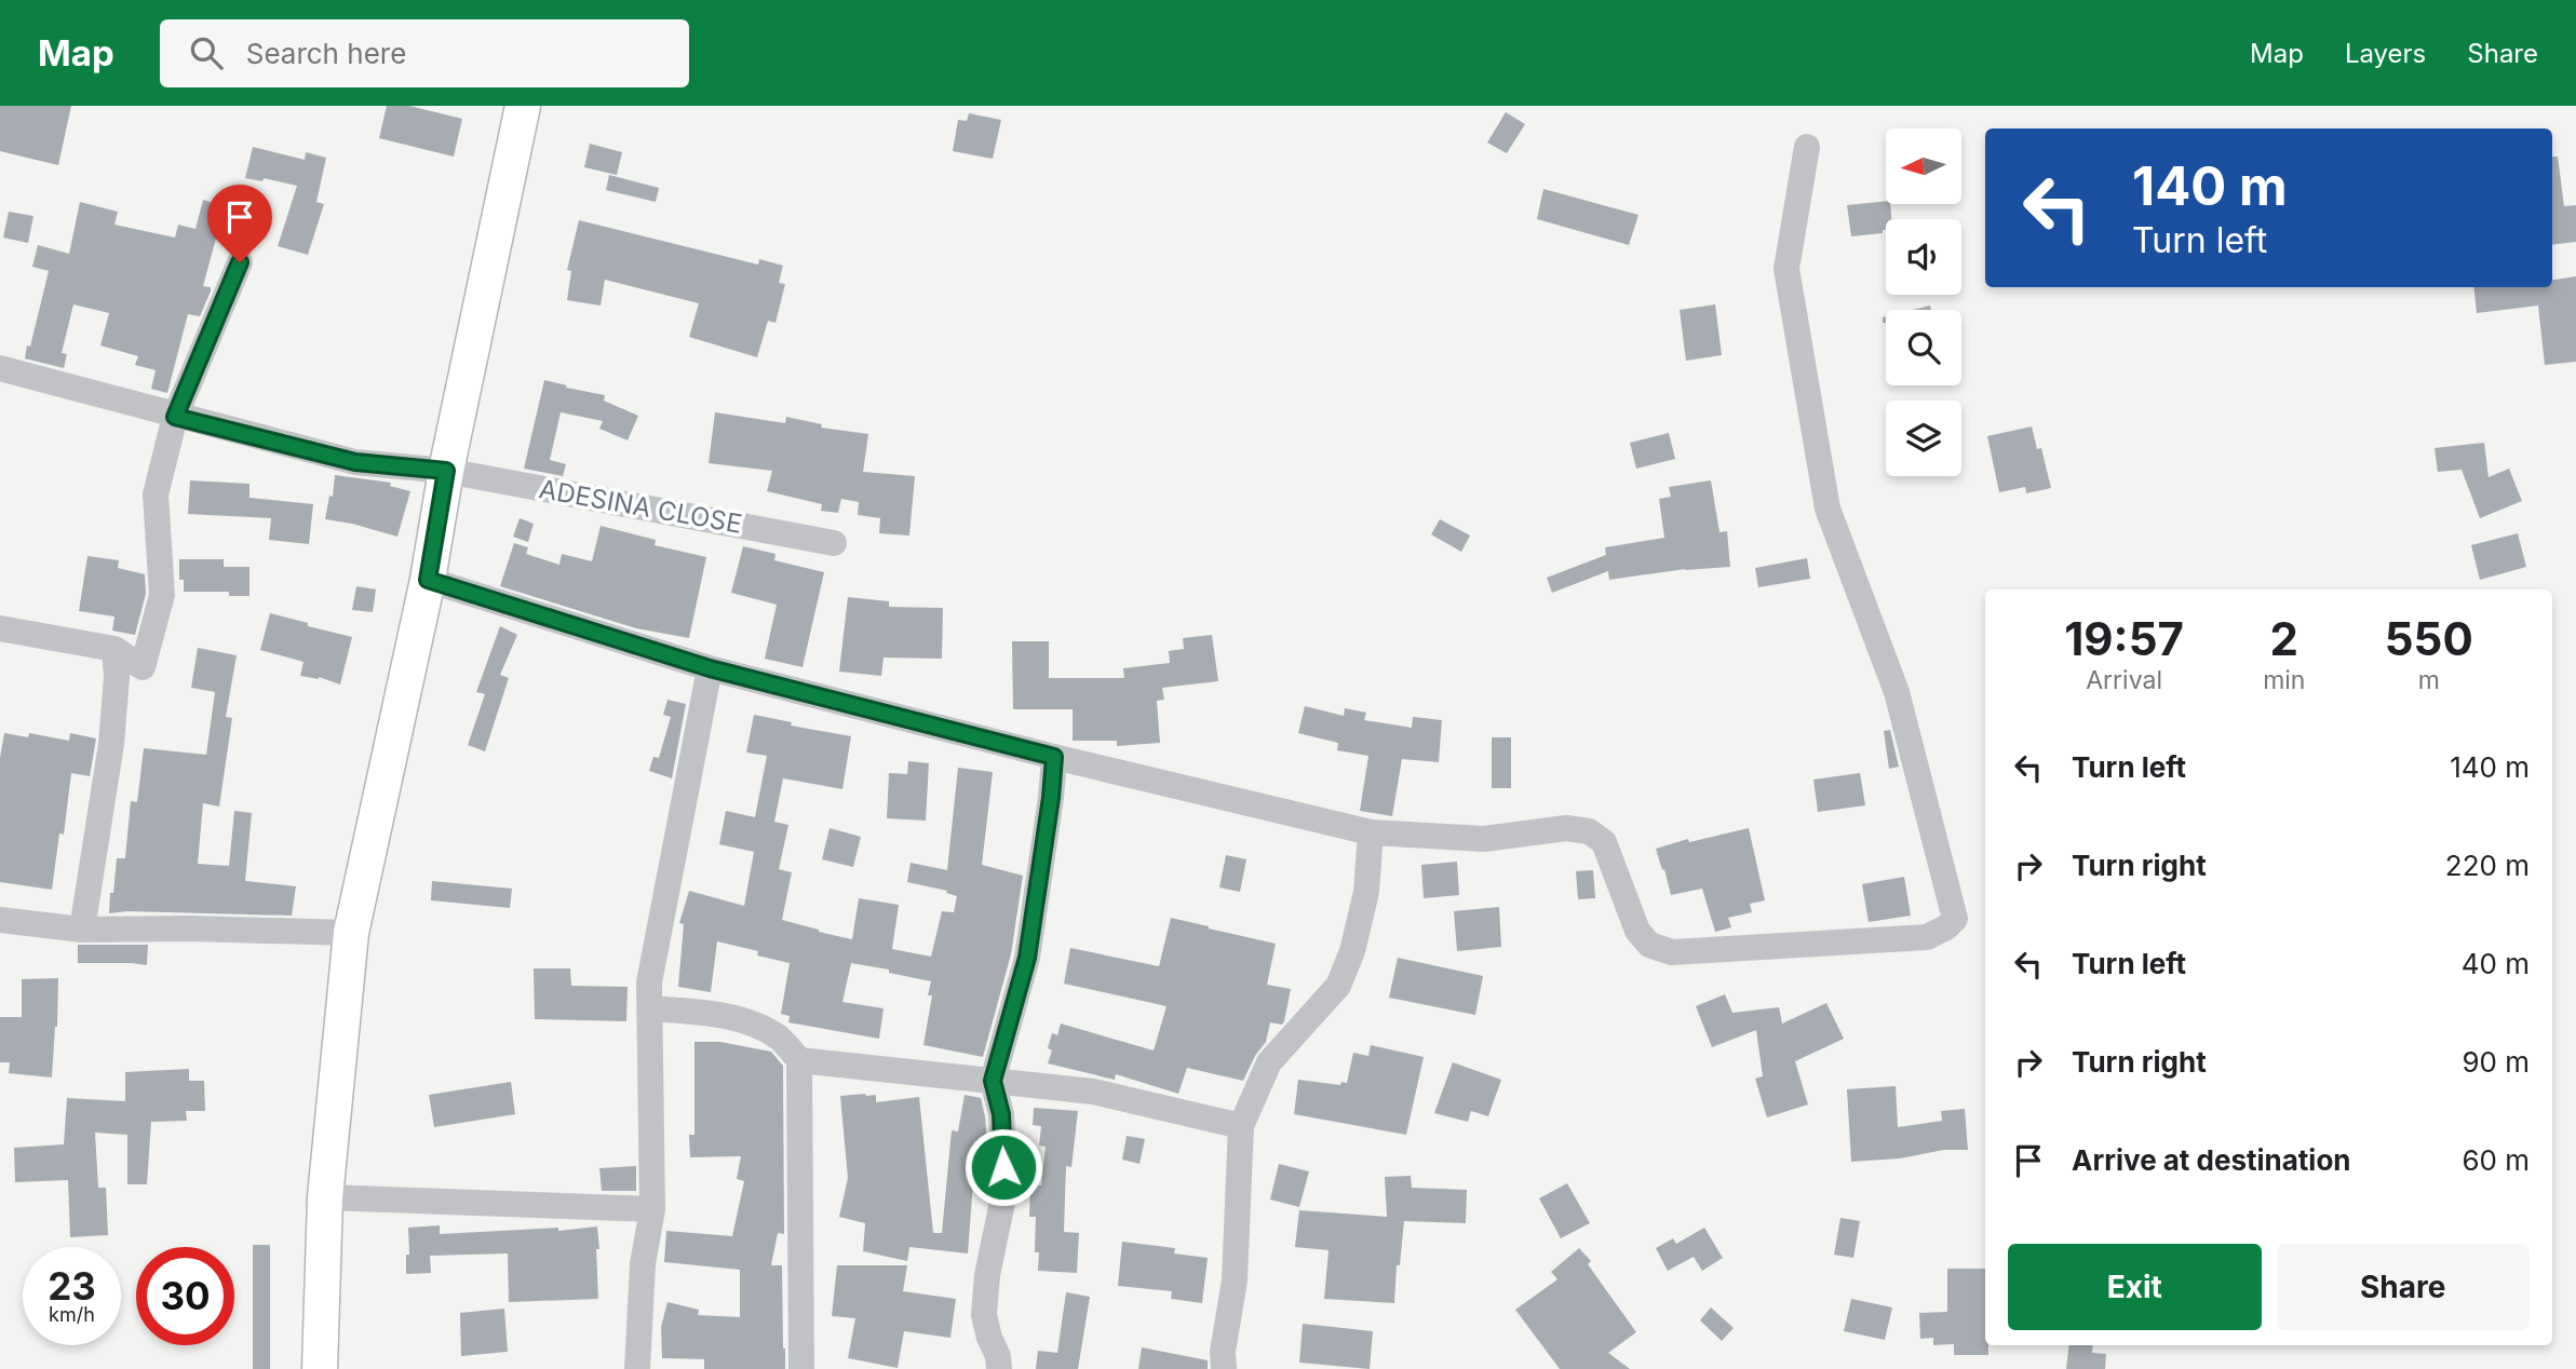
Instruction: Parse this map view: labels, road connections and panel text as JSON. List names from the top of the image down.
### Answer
{
  "streets": {
    "street": ["ADESINA CLOSE"]
  },
  "north": "left",
  "page": {
    "header": "Map",
    "search": "Search here",
    "nav": ["Map", "Layers", "Share"],
    "turn": ["140 m", "Turn left"],
    "eta": [
      "19:57",
      "Arrival",
      "2",
      "min",
      "550",
      "m"
    ],
    "list": [
      {
        "name": "Turn left",
        "value": "140 m"
      },
      {
        "name": "Turn right",
        "value": "220 m"
      },
      {
        "name": "Turn left",
        "value": "40 m"
      },
      {
        "name": "Turn right",
        "value": "90 m"
      },
      {
        "name": "Arrive at destination",
        "value": "60 m"
      }
    ],
    "buttons": ["Exit", "Share"],
    "speed": "23 km/h",
    "limit": "30"
  }
}
